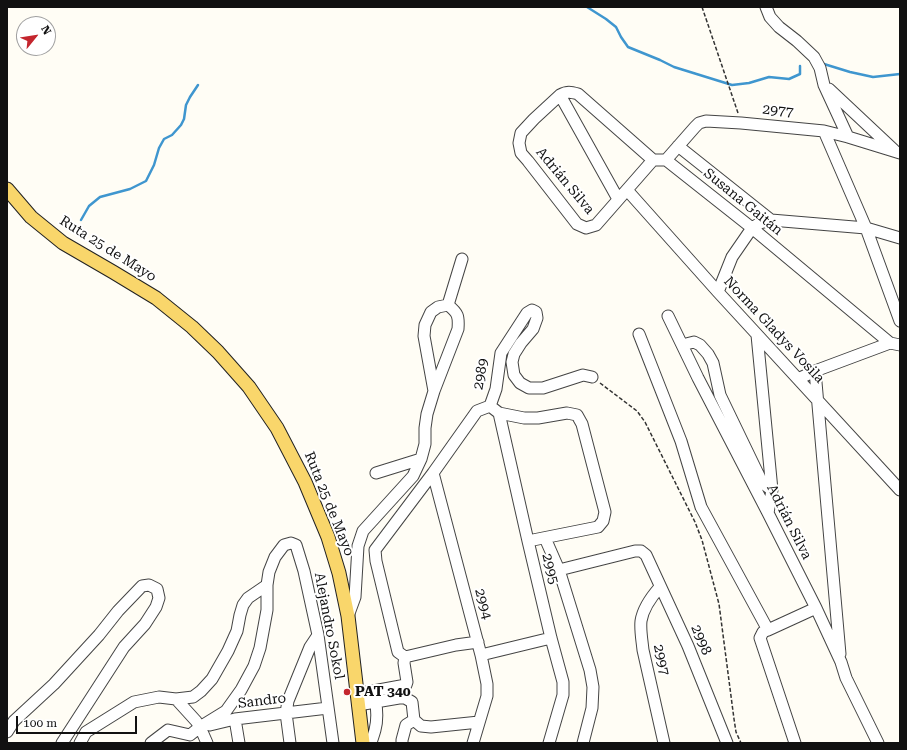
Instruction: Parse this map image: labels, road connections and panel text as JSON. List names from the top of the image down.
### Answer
{
  "streets": {
    "main road": ["Ruta 25 de Mayo"],
    "street": [
      "2977",
      "Adrián Silva",
      "Susana Gaitán",
      "Norma Gladys Vosila",
      "2989",
      "2995",
      "2994",
      "Alejandro Sokol",
      "2998",
      "2997",
      "Sandro"
    ]
  },
  "crossings": [
    ["2977", "Susana Gaitán"],
    ["2989", "2994"],
    ["2995", "2998"],
    ["Alejandro Sokol", "Sandro"],
    ["2998", "2997"]
  ],
  "places": ["PAT 340"],
  "scale_bar": "100 m",
  "north": "top right"
}
